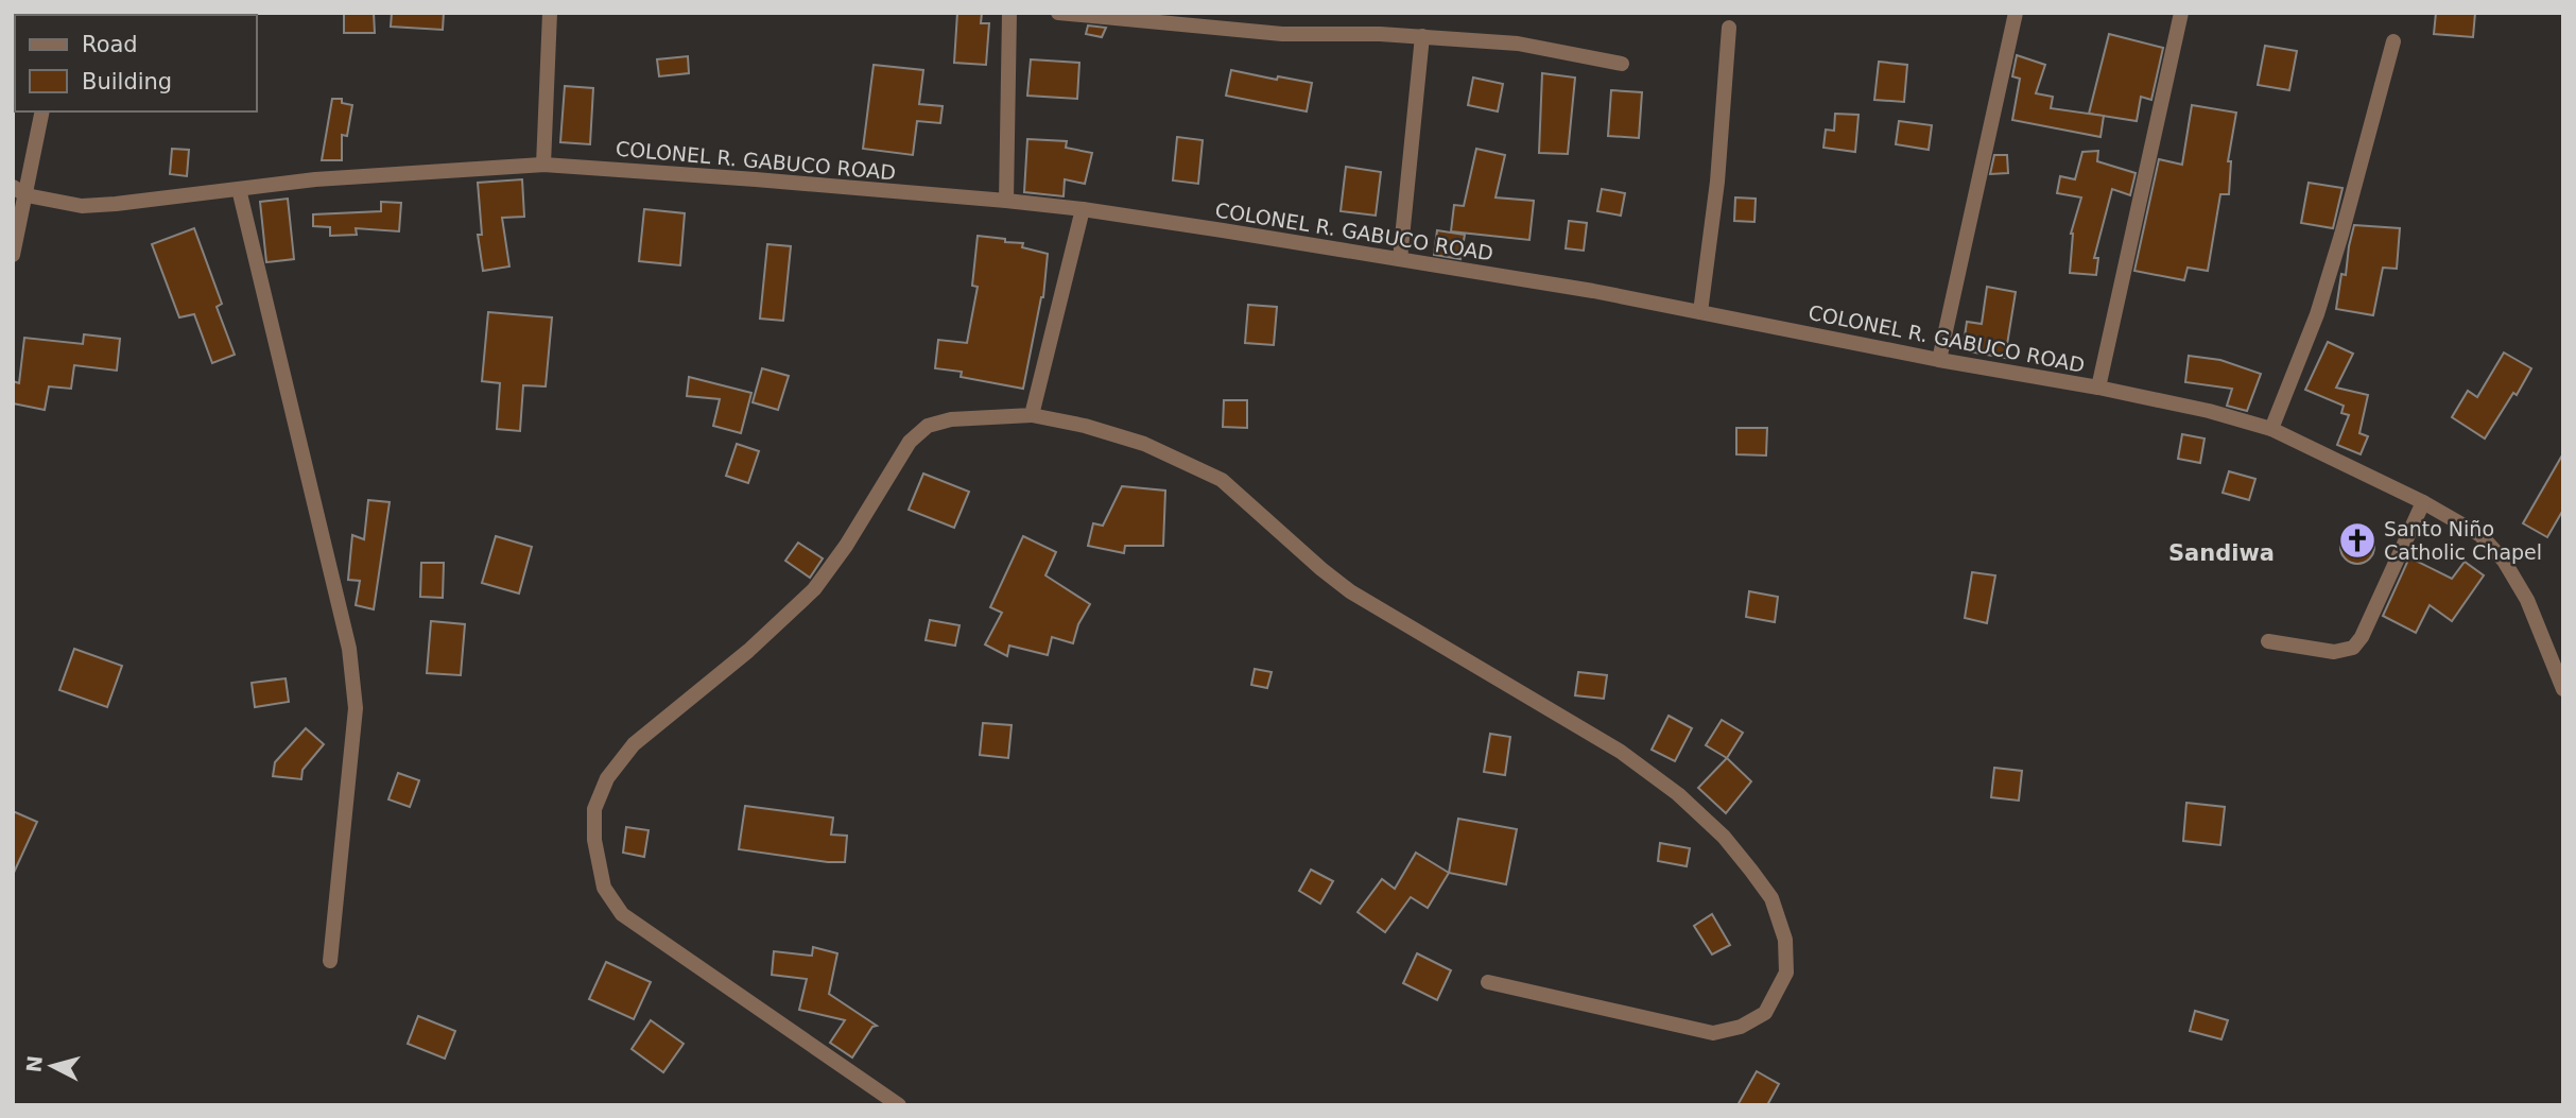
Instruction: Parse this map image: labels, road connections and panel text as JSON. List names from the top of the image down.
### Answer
{
  "streets": {
    "street": ["COLONEL R. GABUCO ROAD"]
  },
  "districts": ["Sandiwa"],
  "places": {
    "church": ["Santo Niño Catholic Chapel"]
  },
  "legend": ["Road", "Building"],
  "north": "left"
}
